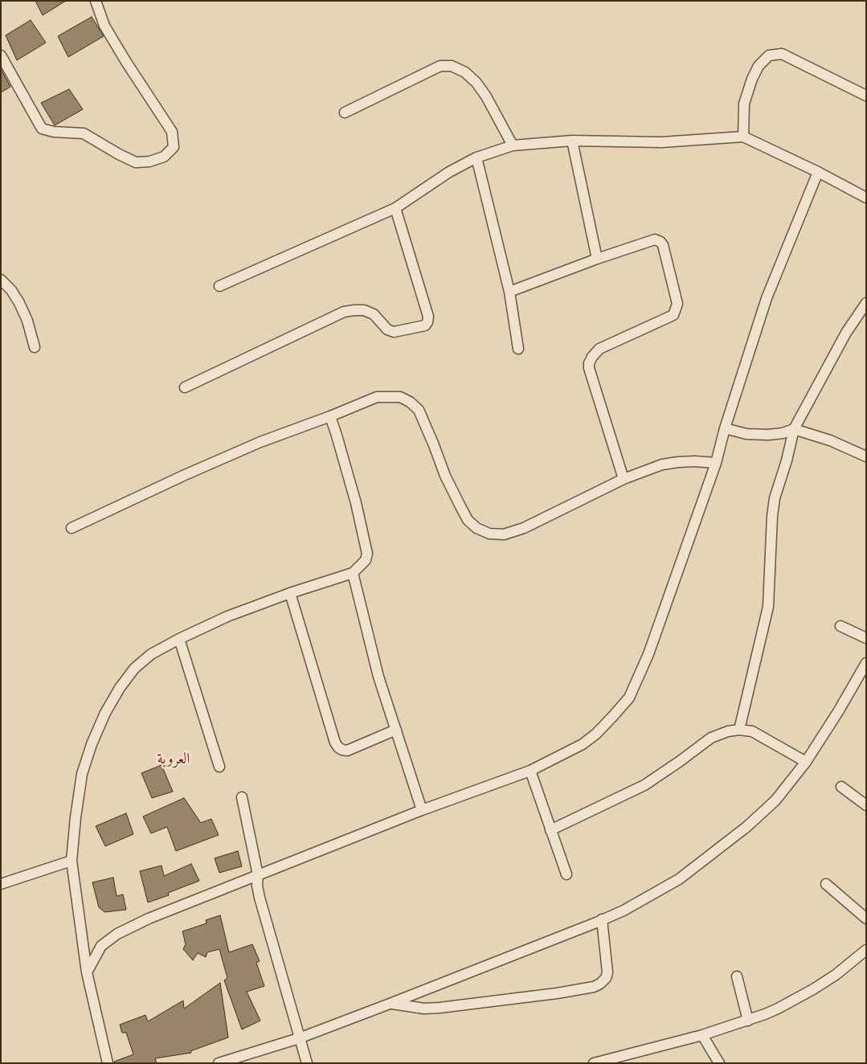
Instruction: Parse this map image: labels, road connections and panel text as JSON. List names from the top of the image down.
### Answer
{
  "districts": ["العروبة"]
}
